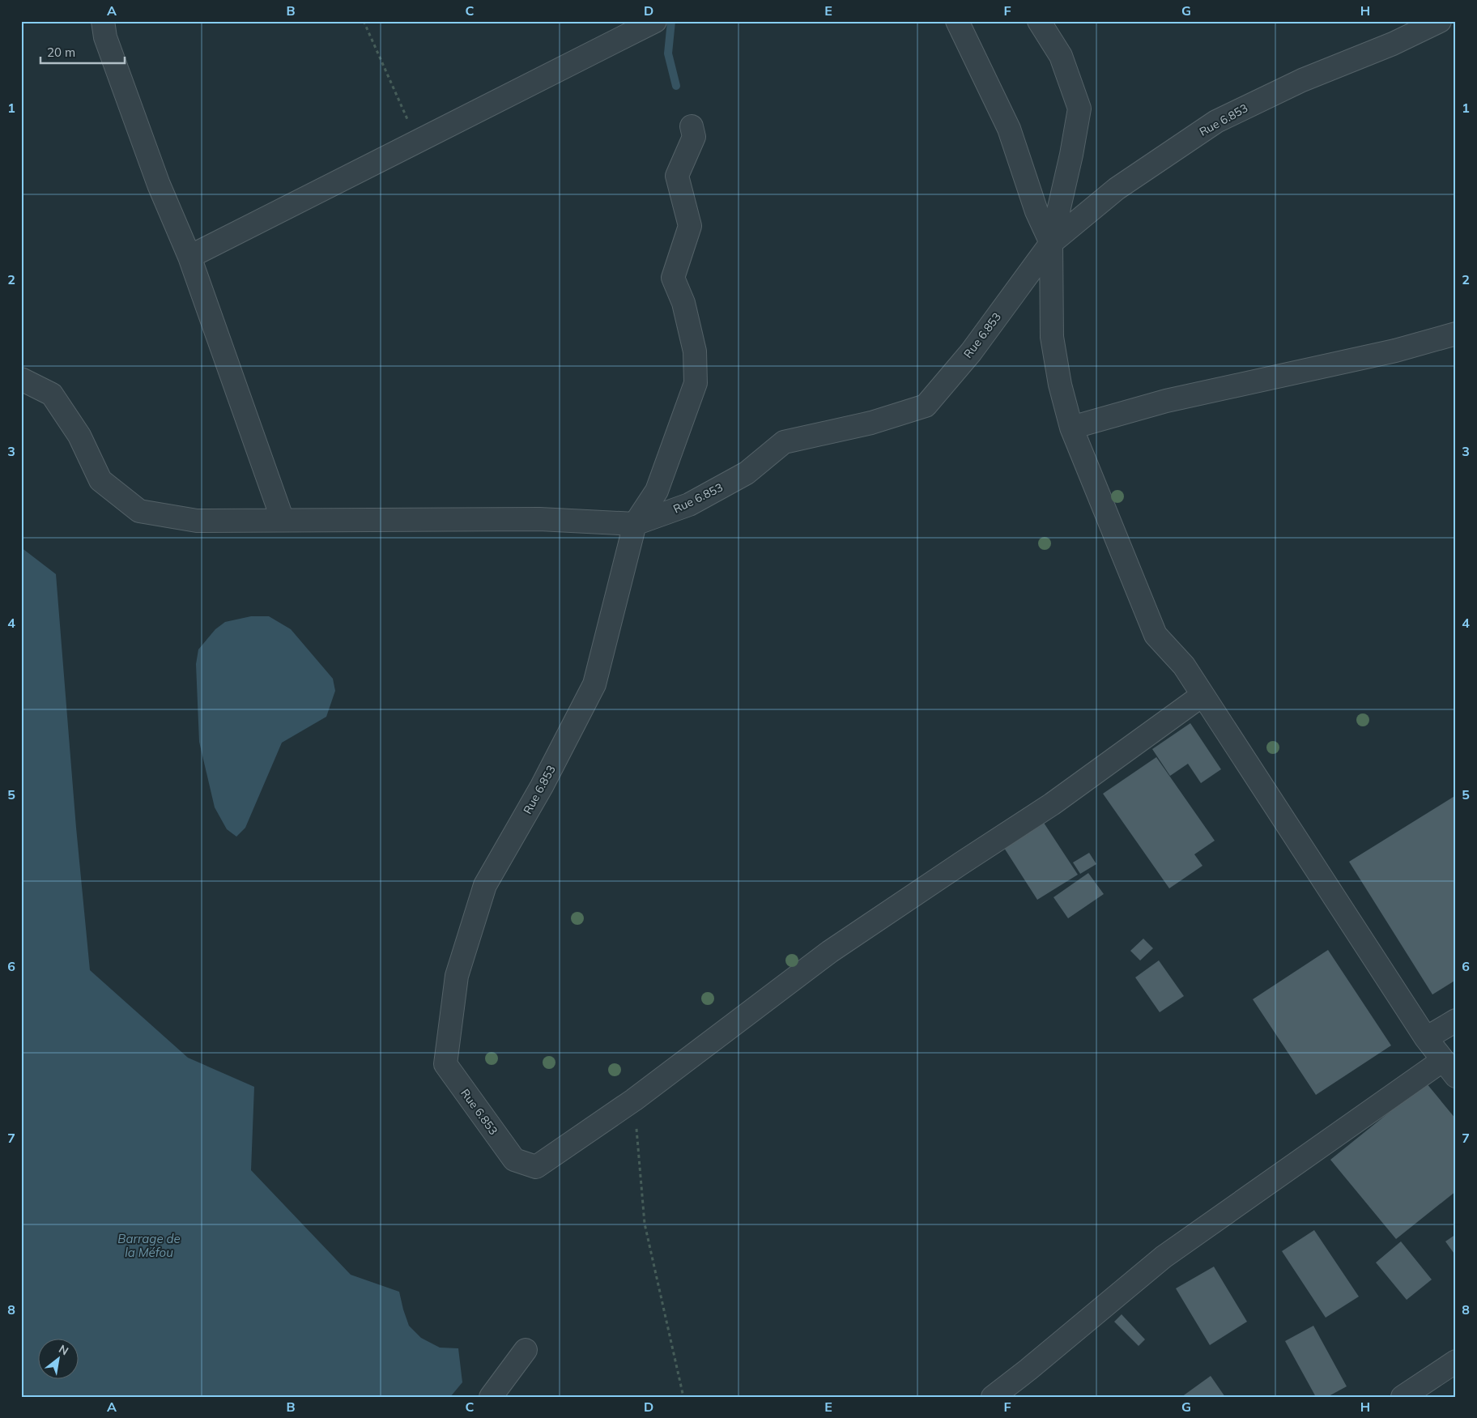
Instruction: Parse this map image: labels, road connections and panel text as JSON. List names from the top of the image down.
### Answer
{
  "streets": {
    "street": ["Rue 6.853"]
  },
  "water": ["Barrage de la Méfou"],
  "scale_bar": "20 m",
  "north": "top right",
  "grid": {
    "columns": [
      "A",
      "B",
      "C",
      "D",
      "E",
      "F",
      "G",
      "H"
    ],
    "rows": [
      "1",
      "2",
      "3",
      "4",
      "5",
      "6",
      "7",
      "8"
    ]
  }
}
